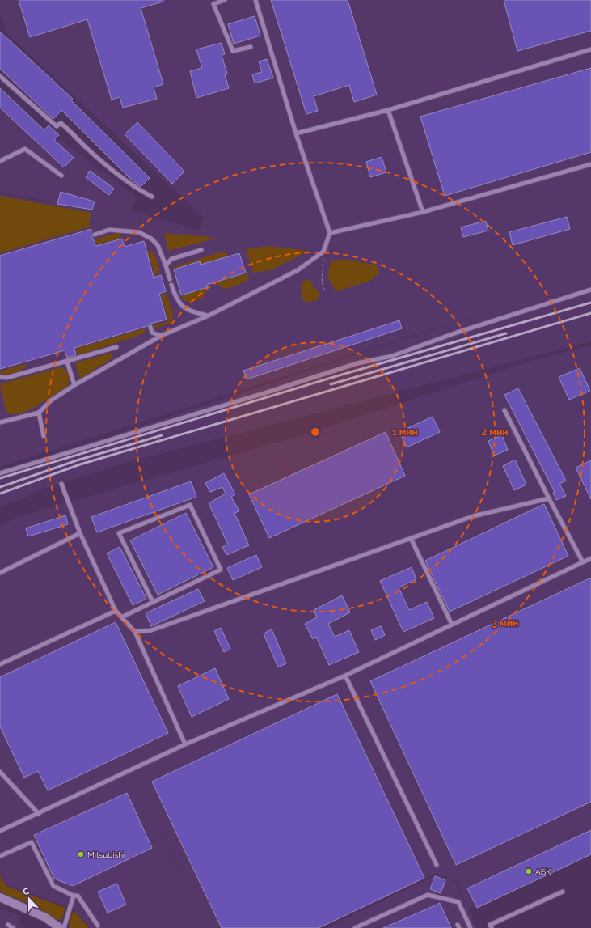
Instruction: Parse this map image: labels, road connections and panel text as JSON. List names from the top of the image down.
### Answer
{
  "places": ["Mitsubishi", "АБК"],
  "north": "top",
  "rings": ["1 мин", "2 мин", "3 мин"]
}
